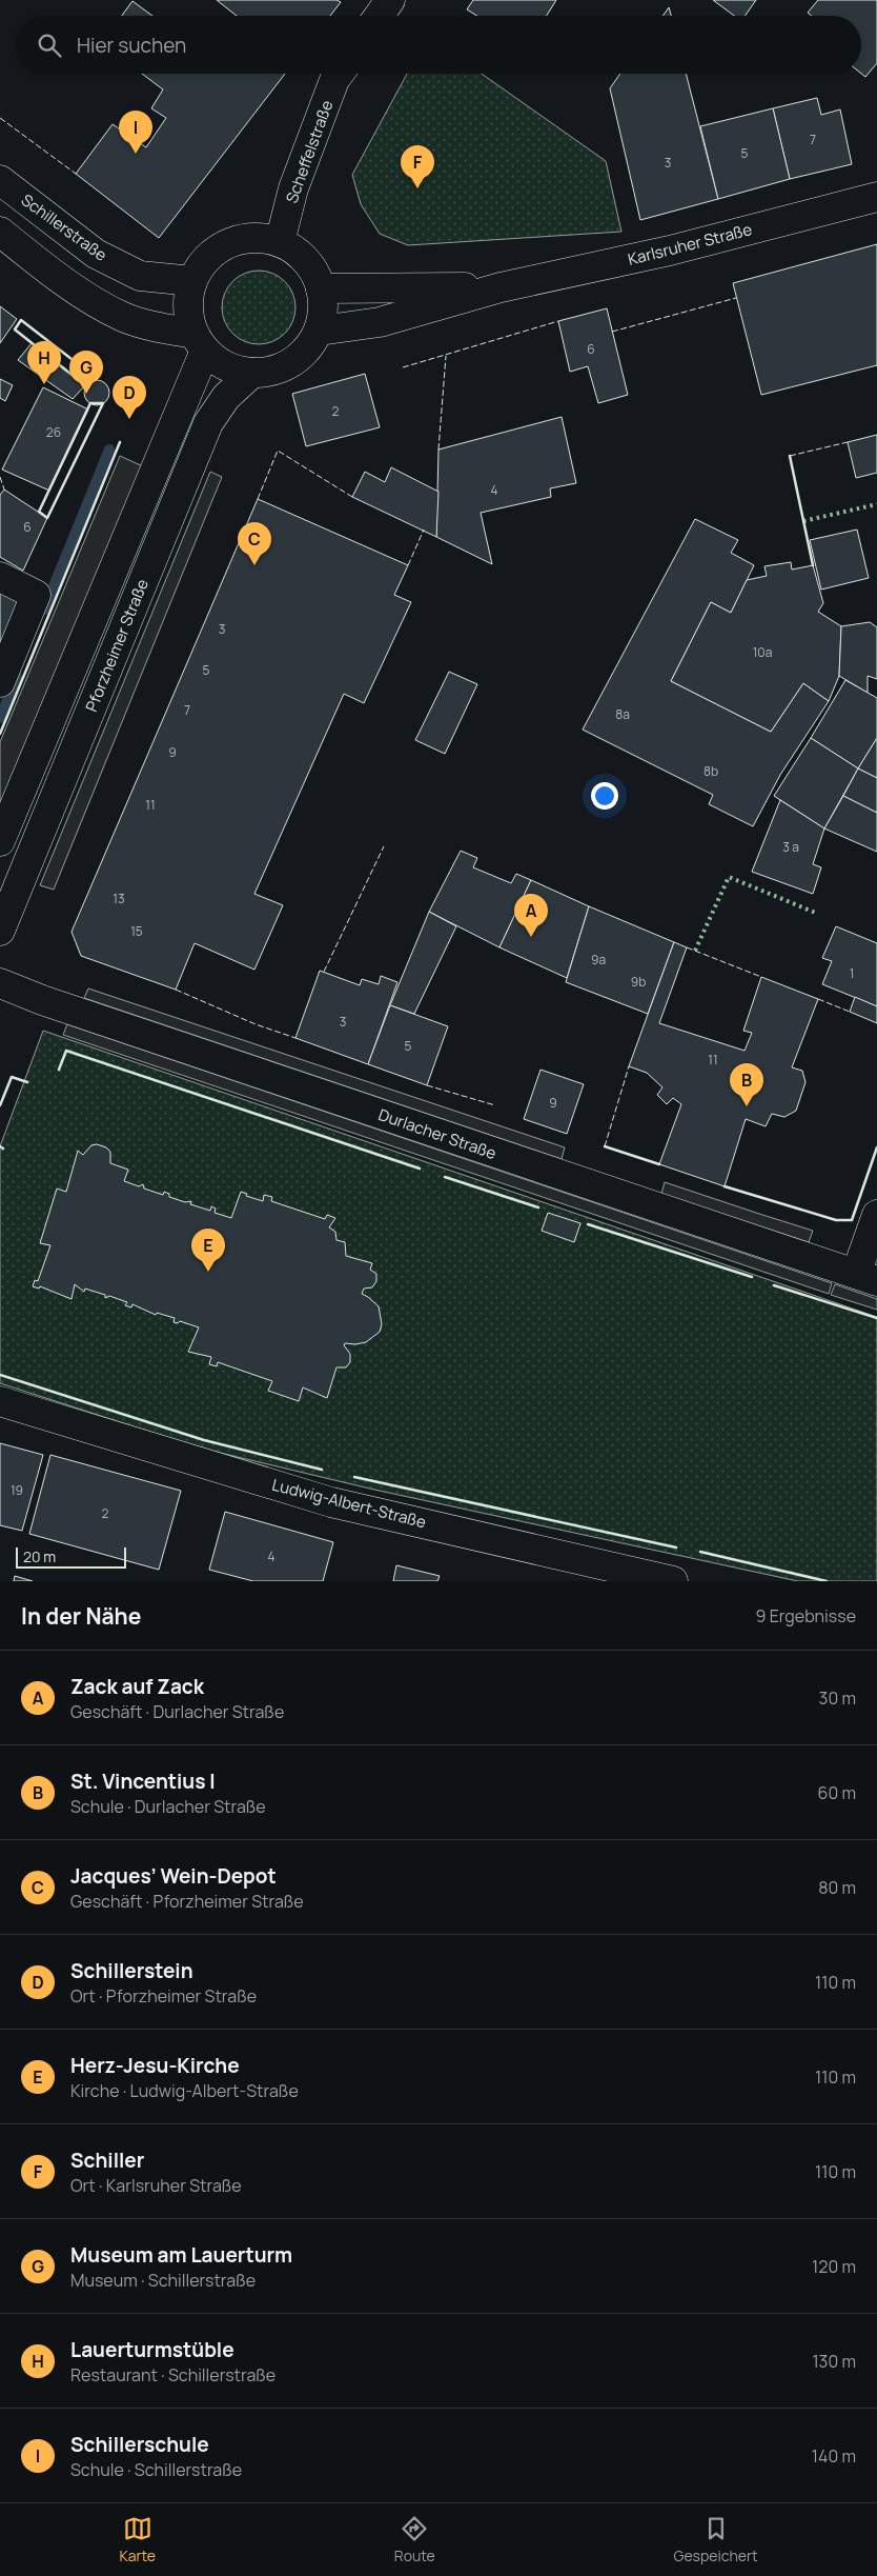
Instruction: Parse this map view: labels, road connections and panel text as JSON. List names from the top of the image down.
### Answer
{
  "streets": {
    "main road": [
      "Scheffelstraße",
      "Schillerstraße",
      "Karlsruher Straße",
      "Pforzheimer Straße",
      "Durlacher Straße",
      "Ludwig-Albert-Straße"
    ]
  },
  "crossings": [
    ["Scheffelstraße", "Schillerstraße"],
    ["Scheffelstraße", "Karlsruher Straße"],
    ["Scheffelstraße", "Pforzheimer Straße"],
    ["Schillerstraße", "Karlsruher Straße"],
    ["Schillerstraße", "Pforzheimer Straße"],
    ["Karlsruher Straße", "Pforzheimer Straße"]
  ],
  "house_numbers": [
    "7",
    "5",
    "3",
    "6",
    "2",
    "26",
    "4",
    "6",
    "3",
    "10a",
    "5",
    "7",
    "8a",
    "9",
    "8b",
    "11",
    "3 a",
    "13",
    "15",
    "9a",
    "1",
    "9b",
    "3",
    "5",
    "11",
    "9",
    "19",
    "2",
    "4"
  ],
  "scale_bar": "20 m",
  "page": {
    "search": "Hier suchen",
    "pins": [
      "I",
      "F",
      "H",
      "G",
      "D",
      "C",
      "A",
      "B",
      "E"
    ],
    "scale": "20 m",
    "heading": ["In der Nähe", "9 Ergebnisse"],
    "list": [
      {
        "mark": "A",
        "name": "Zack auf Zack",
        "note": "Geschäft · Durlacher Straße",
        "value": "30 m"
      },
      {
        "mark": "B",
        "name": "St. Vincentius I",
        "note": "Schule · Durlacher Straße",
        "value": "60 m"
      },
      {
        "mark": "C",
        "name": "Jacques’ Wein-Depot",
        "note": "Geschäft · Pforzheimer Straße",
        "value": "80 m"
      },
      {
        "mark": "D",
        "name": "Schillerstein",
        "note": "Ort · Pforzheimer Straße",
        "value": "110 m"
      },
      {
        "mark": "E",
        "name": "Herz-Jesu-Kirche",
        "note": "Kirche · Ludwig-Albert-Straße",
        "value": "110 m"
      },
      {
        "mark": "F",
        "name": "Schiller",
        "note": "Ort · Karlsruher Straße",
        "value": "110 m"
      },
      {
        "mark": "G",
        "name": "Museum am Lauerturm",
        "note": "Museum · Schillerstraße",
        "value": "120 m"
      },
      {
        "mark": "H",
        "name": "Lauerturmstüble",
        "note": "Restaurant · Schillerstraße",
        "value": "130 m"
      },
      {
        "mark": "I",
        "name": "Schillerschule",
        "note": "Schule · Schillerstraße",
        "value": "140 m"
      }
    ],
    "nav": ["Karte", "Route", "Gespeichert"]
  }
}
